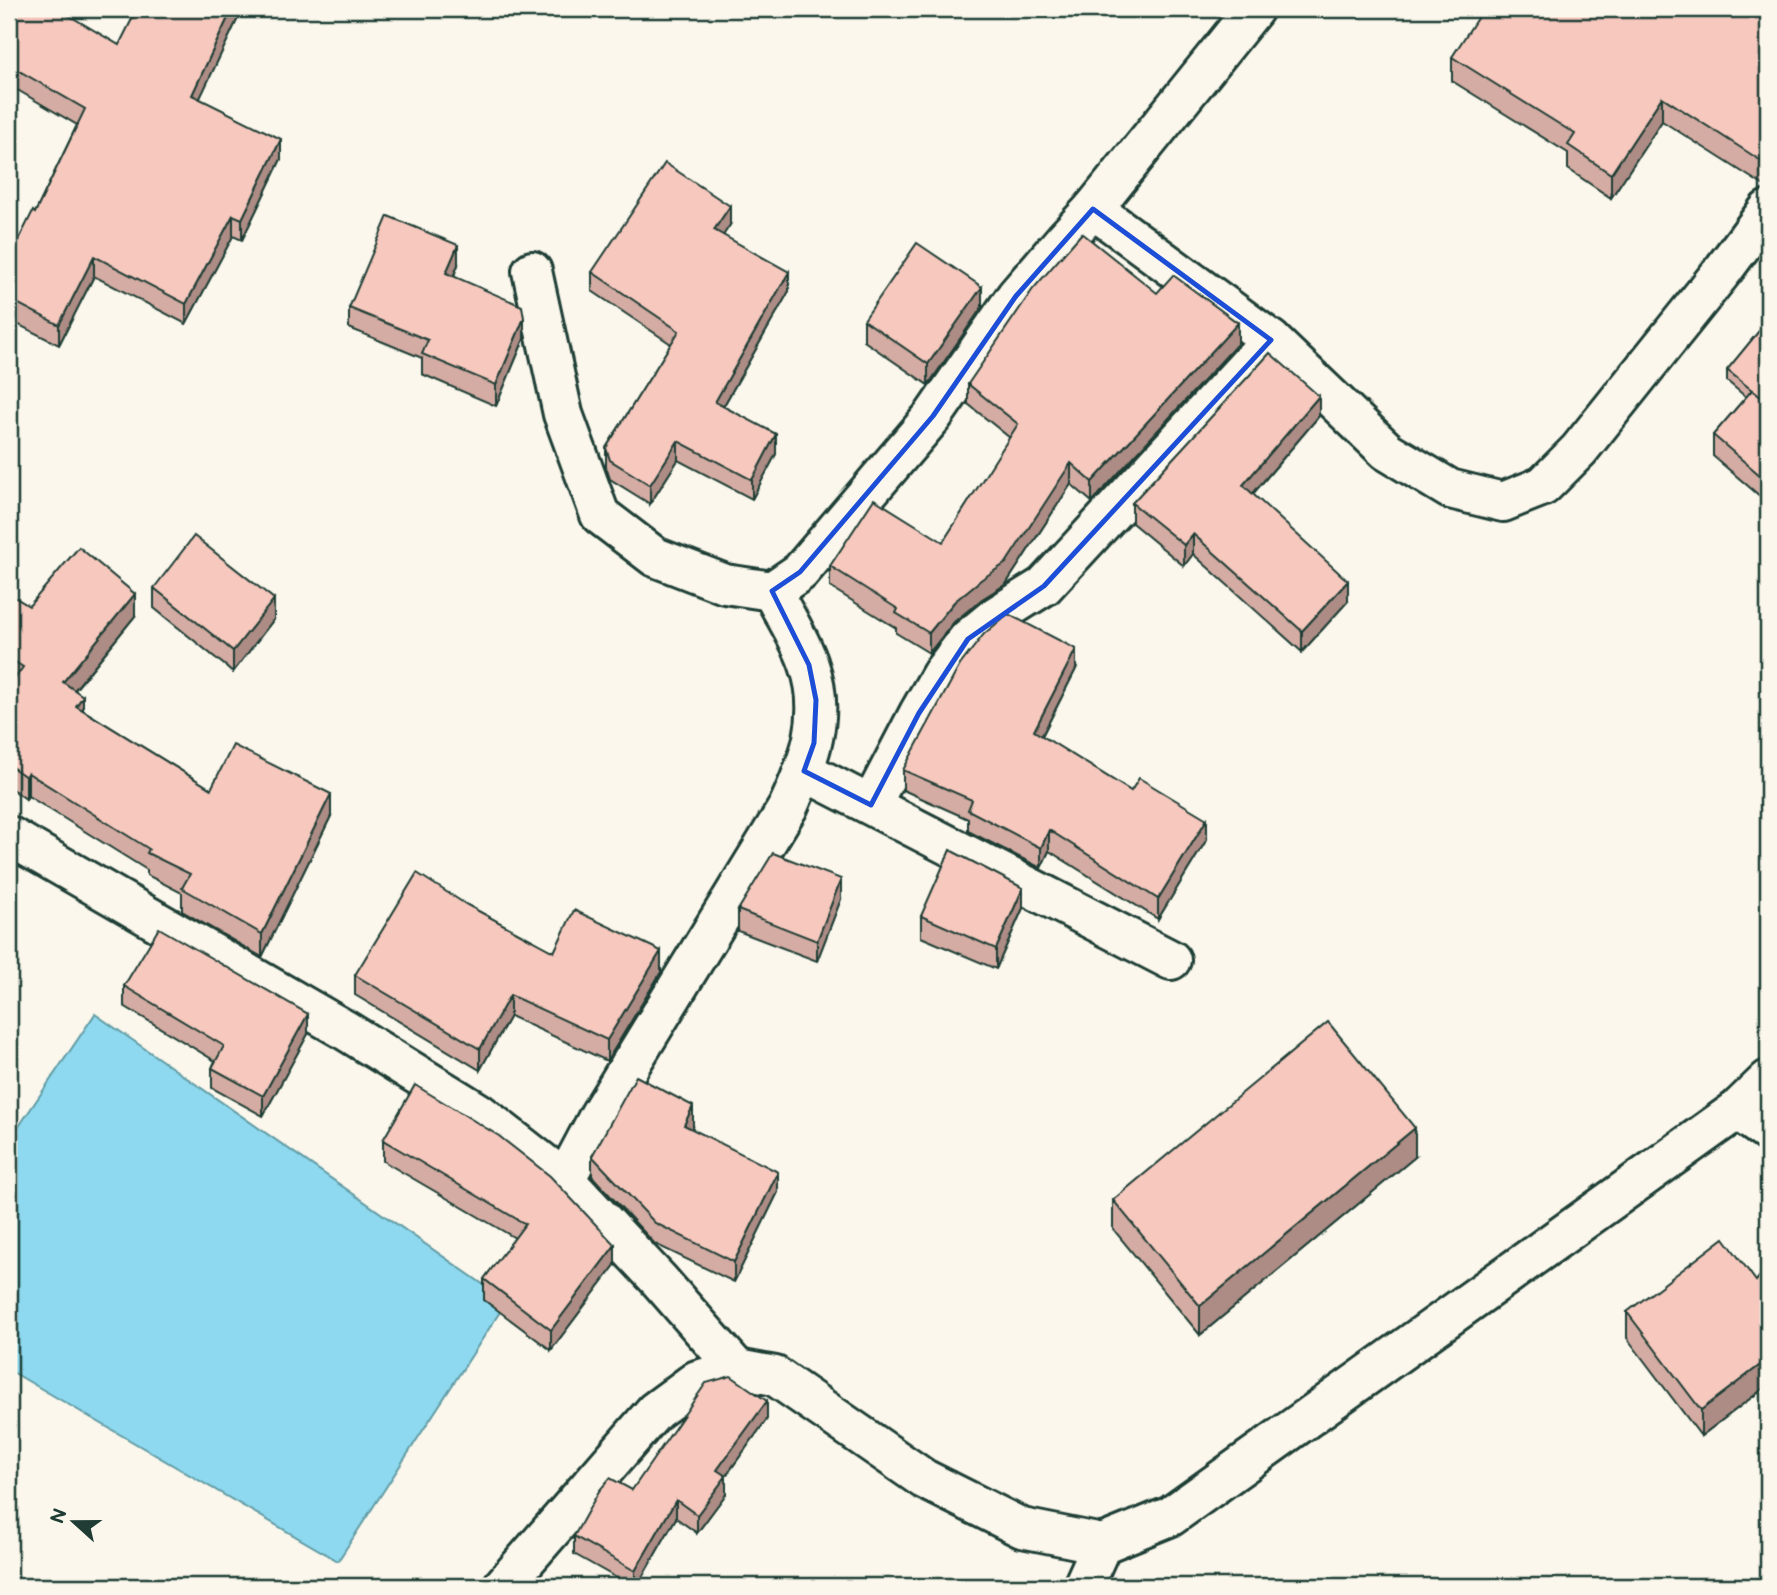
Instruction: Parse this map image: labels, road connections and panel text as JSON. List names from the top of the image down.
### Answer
{
  "north": "left"
}
